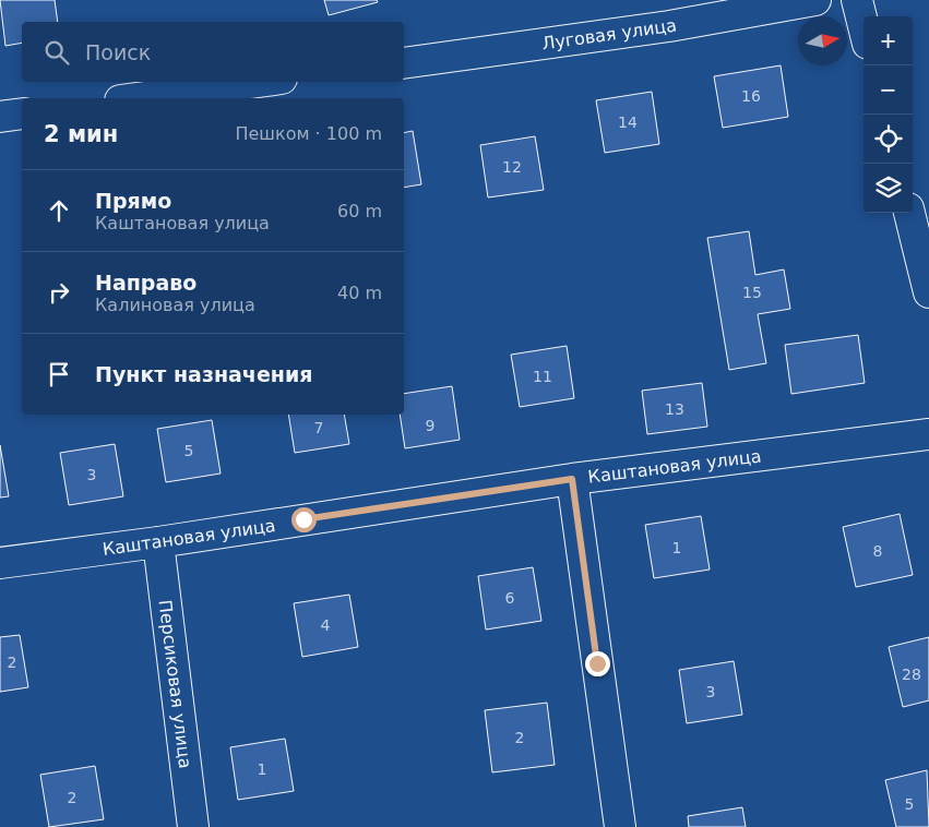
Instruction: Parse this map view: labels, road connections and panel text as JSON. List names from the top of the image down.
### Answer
{
  "streets": {
    "lane": ["Луговая улица", "Каштановая улица", "Персиковая улица"]
  },
  "crossings": [
    ["Каштановая улица", "Персиковая улица"]
  ],
  "house_numbers": [
    "16",
    "14",
    "12",
    "15",
    "11",
    "13",
    "9",
    "7",
    "5",
    "3",
    "1",
    "8",
    "6",
    "4",
    "2",
    "28",
    "3",
    "2",
    "1",
    "2",
    "5"
  ],
  "north": "right",
  "page": {
    "map_buttons": ["+", "−"],
    "search": "Поиск",
    "heading": ["2 мин", "Пешком · 100 m"],
    "list": [
      ["Прямо", "Каштановая улица", "60 m"],
      ["Направо", "Калиновая улица", "40 m"],
      "Пункт назначения"
    ]
  }
}
